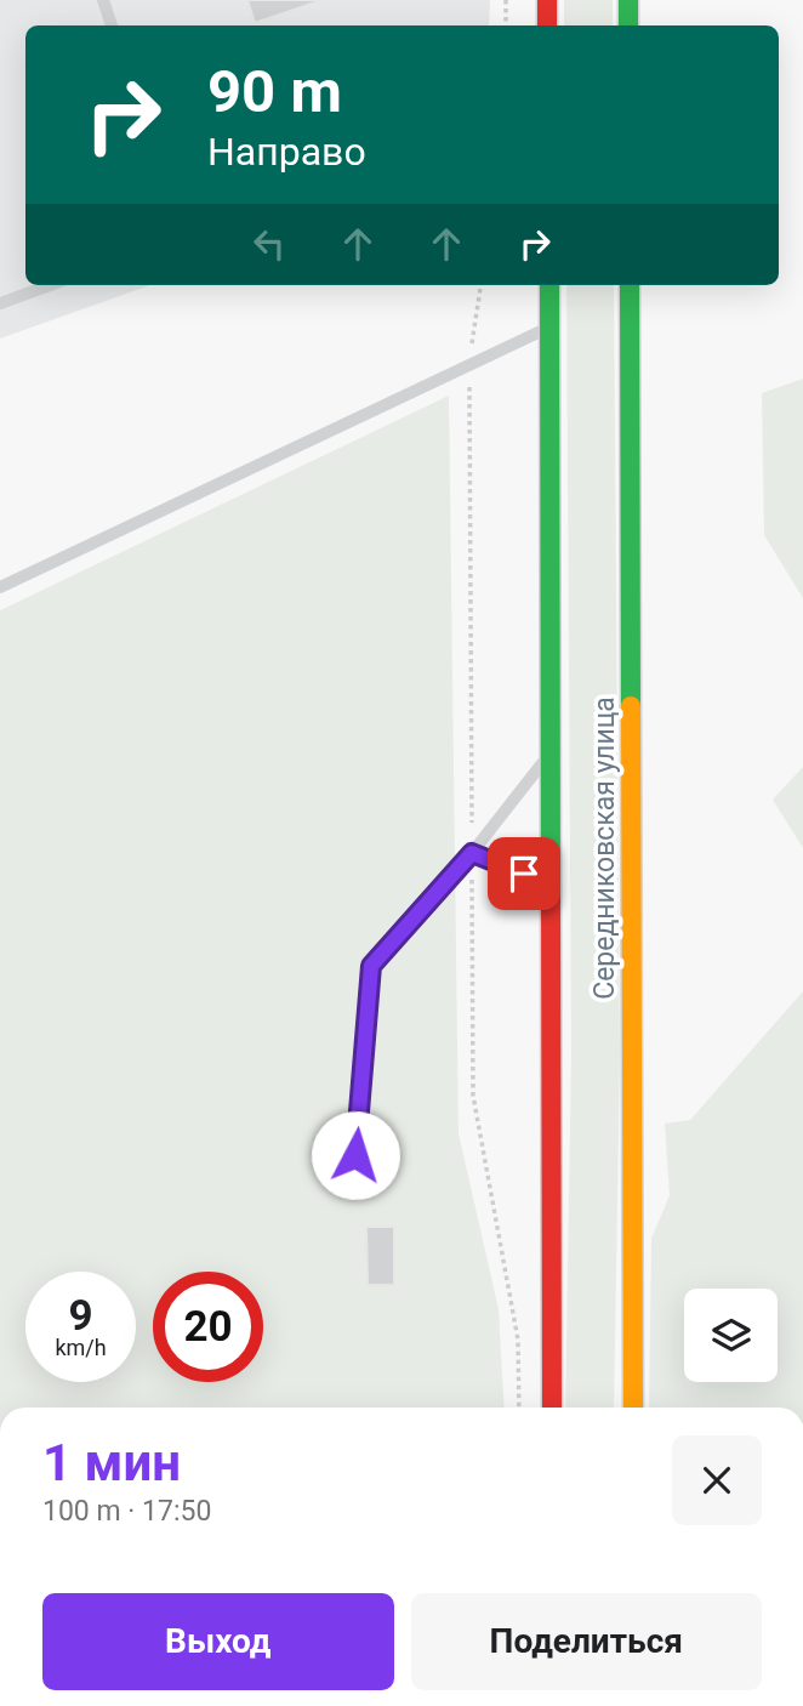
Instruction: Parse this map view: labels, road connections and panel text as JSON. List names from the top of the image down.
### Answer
{
  "streets": {
    "street": ["Середниковская улица"]
  },
  "page": {
    "turn": ["90 m", "Направо"],
    "speed": "9 km/h",
    "limit": "20",
    "heading": ["1 мин", "100 m · 17:50"],
    "buttons": ["Выход", "Поделиться"]
  }
}
